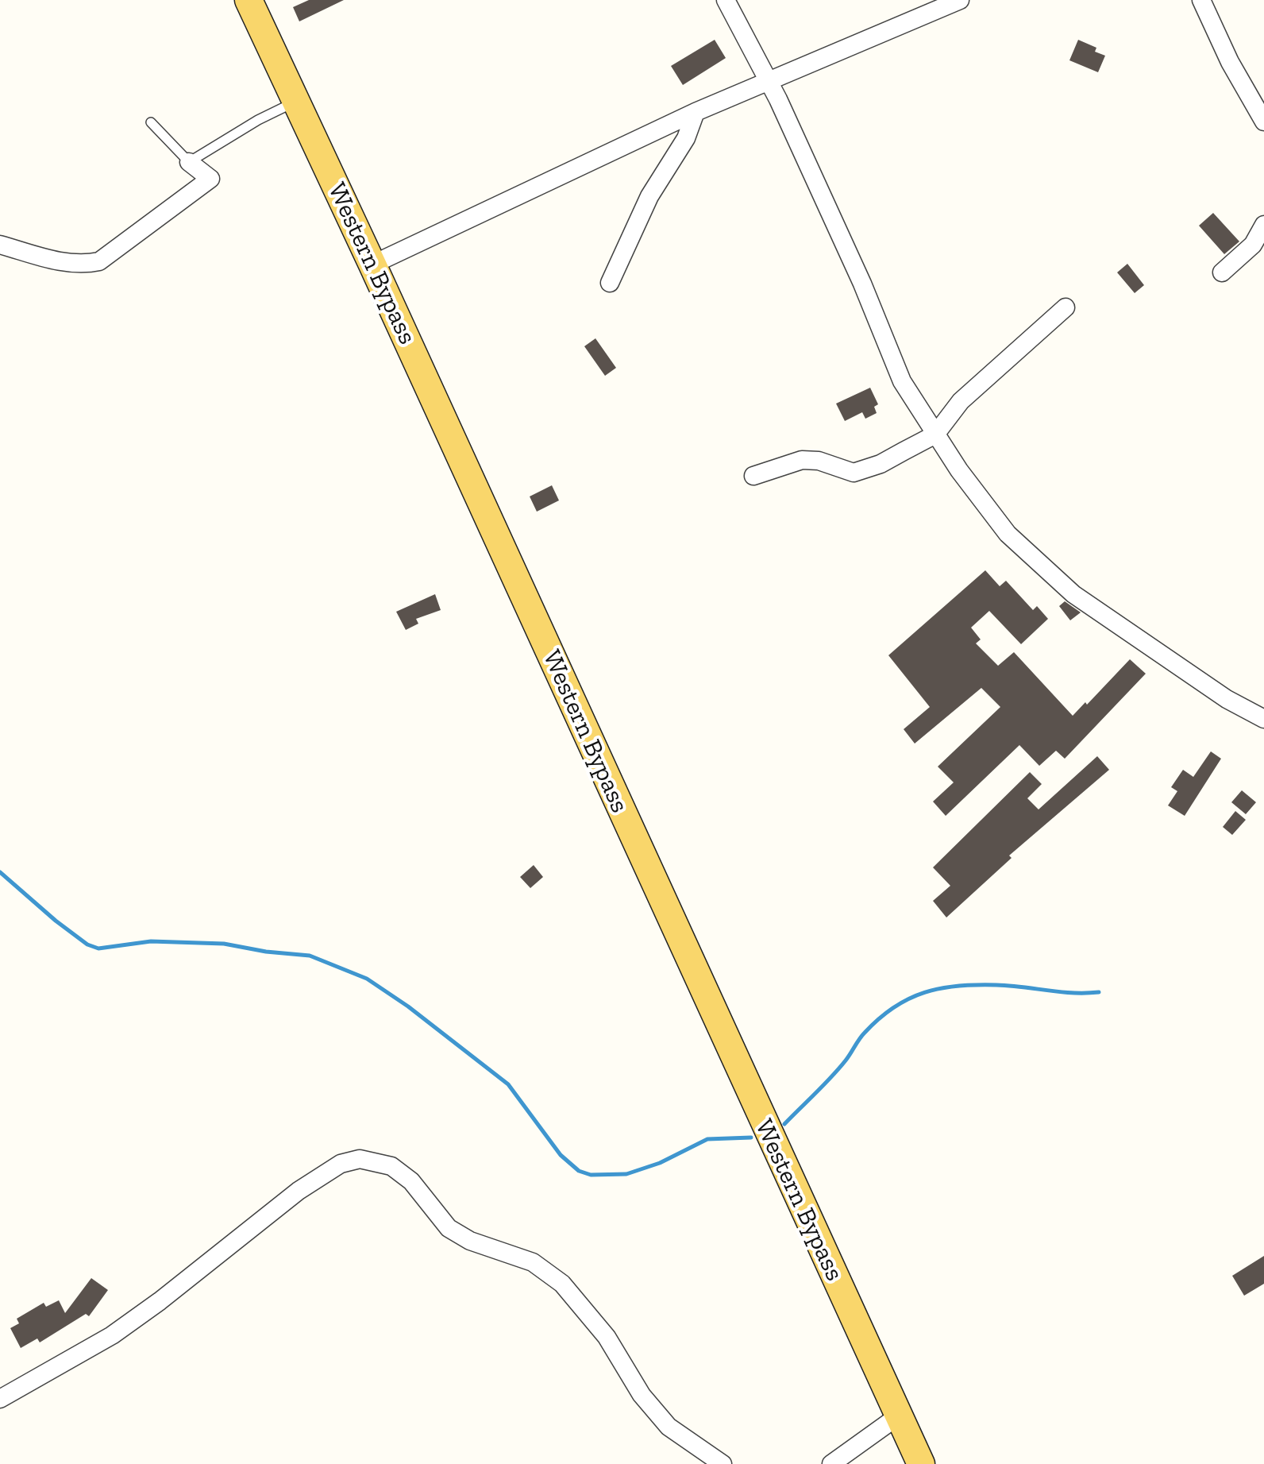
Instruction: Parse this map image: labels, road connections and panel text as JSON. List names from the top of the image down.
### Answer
{
  "streets": {
    "main road": ["Western Bypass"]
  }
}
